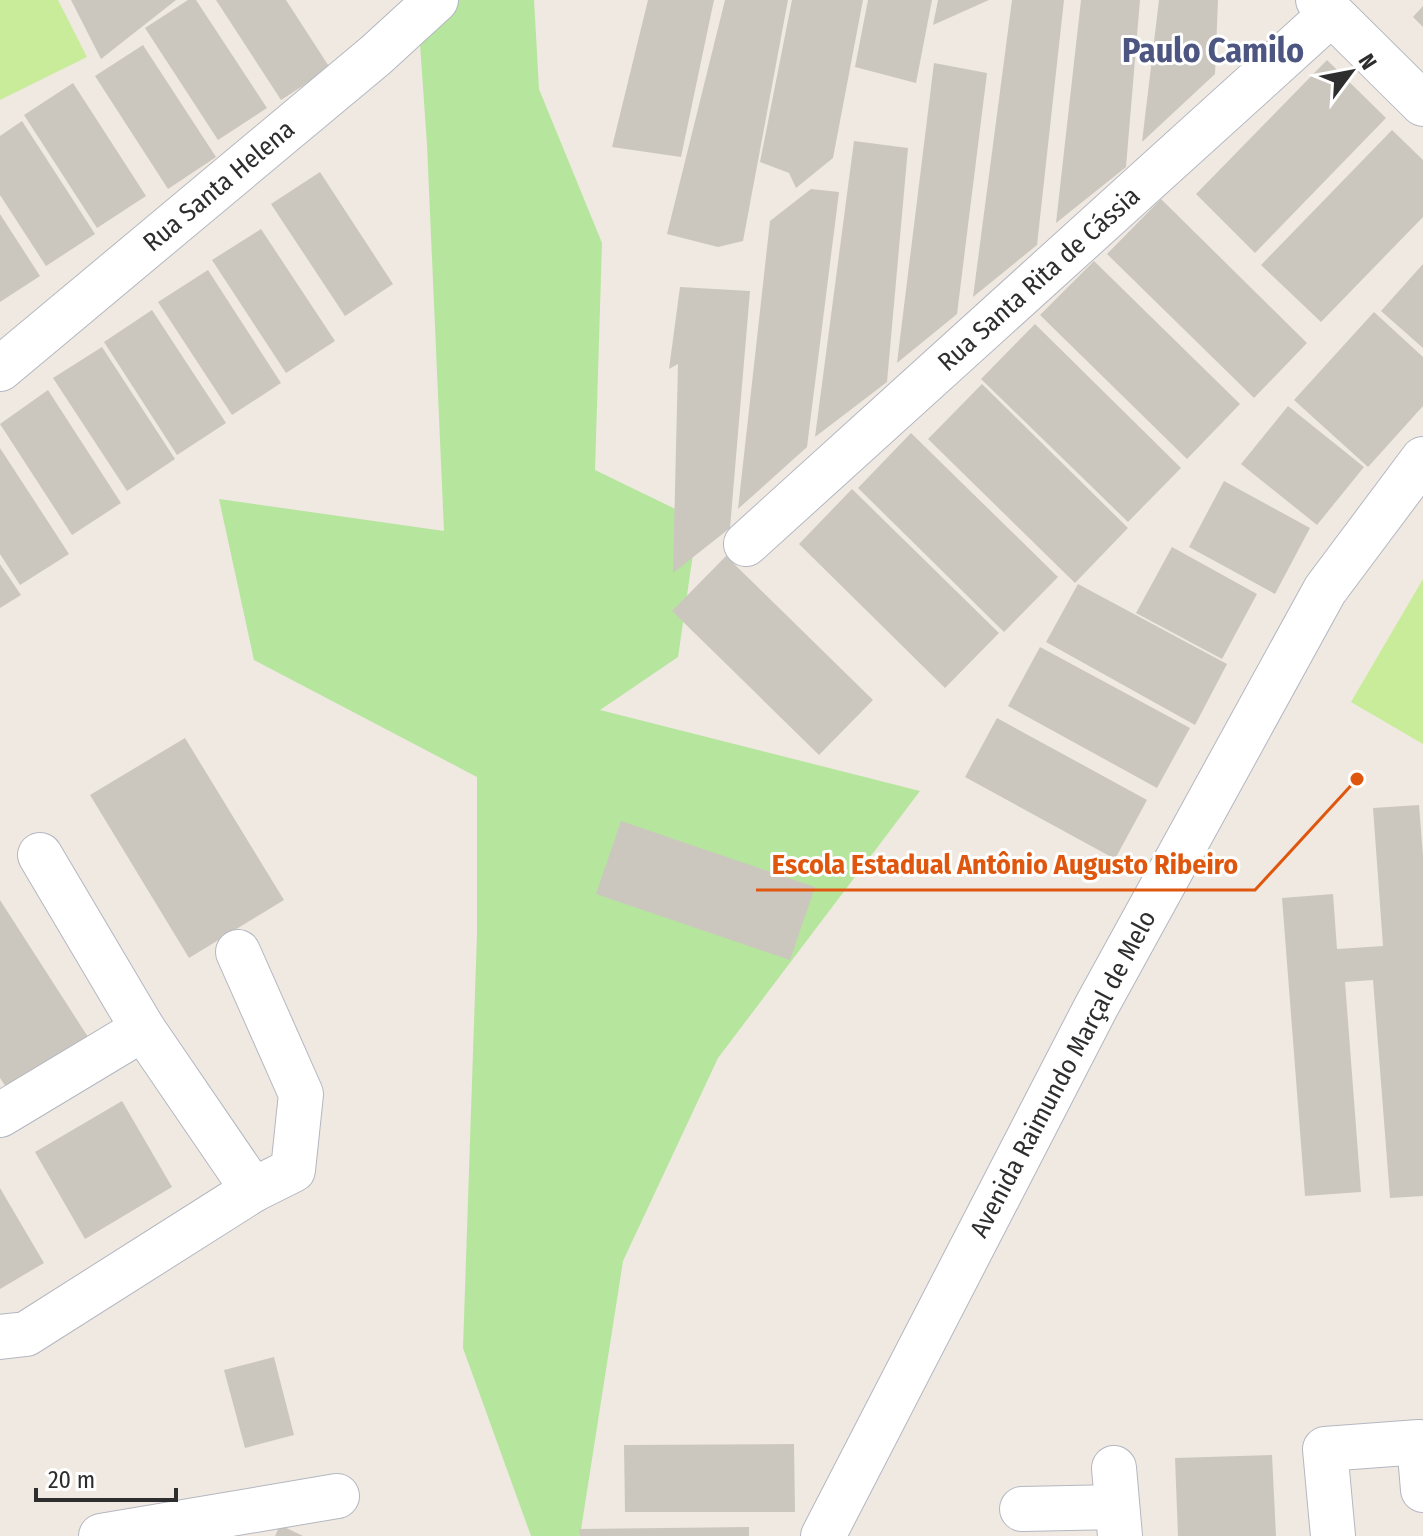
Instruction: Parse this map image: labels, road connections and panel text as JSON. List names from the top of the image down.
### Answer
{
  "streets": {
    "street": ["Rua Santa Helena", "Rua Santa Rita de Cássia", "Avenida Raimundo Marçal de Melo"]
  },
  "districts": ["Paulo Camilo"],
  "places": ["Escola Estadual Antônio Augusto Ribeiro"],
  "scale_bar": "20 m",
  "north": "top right"
}
